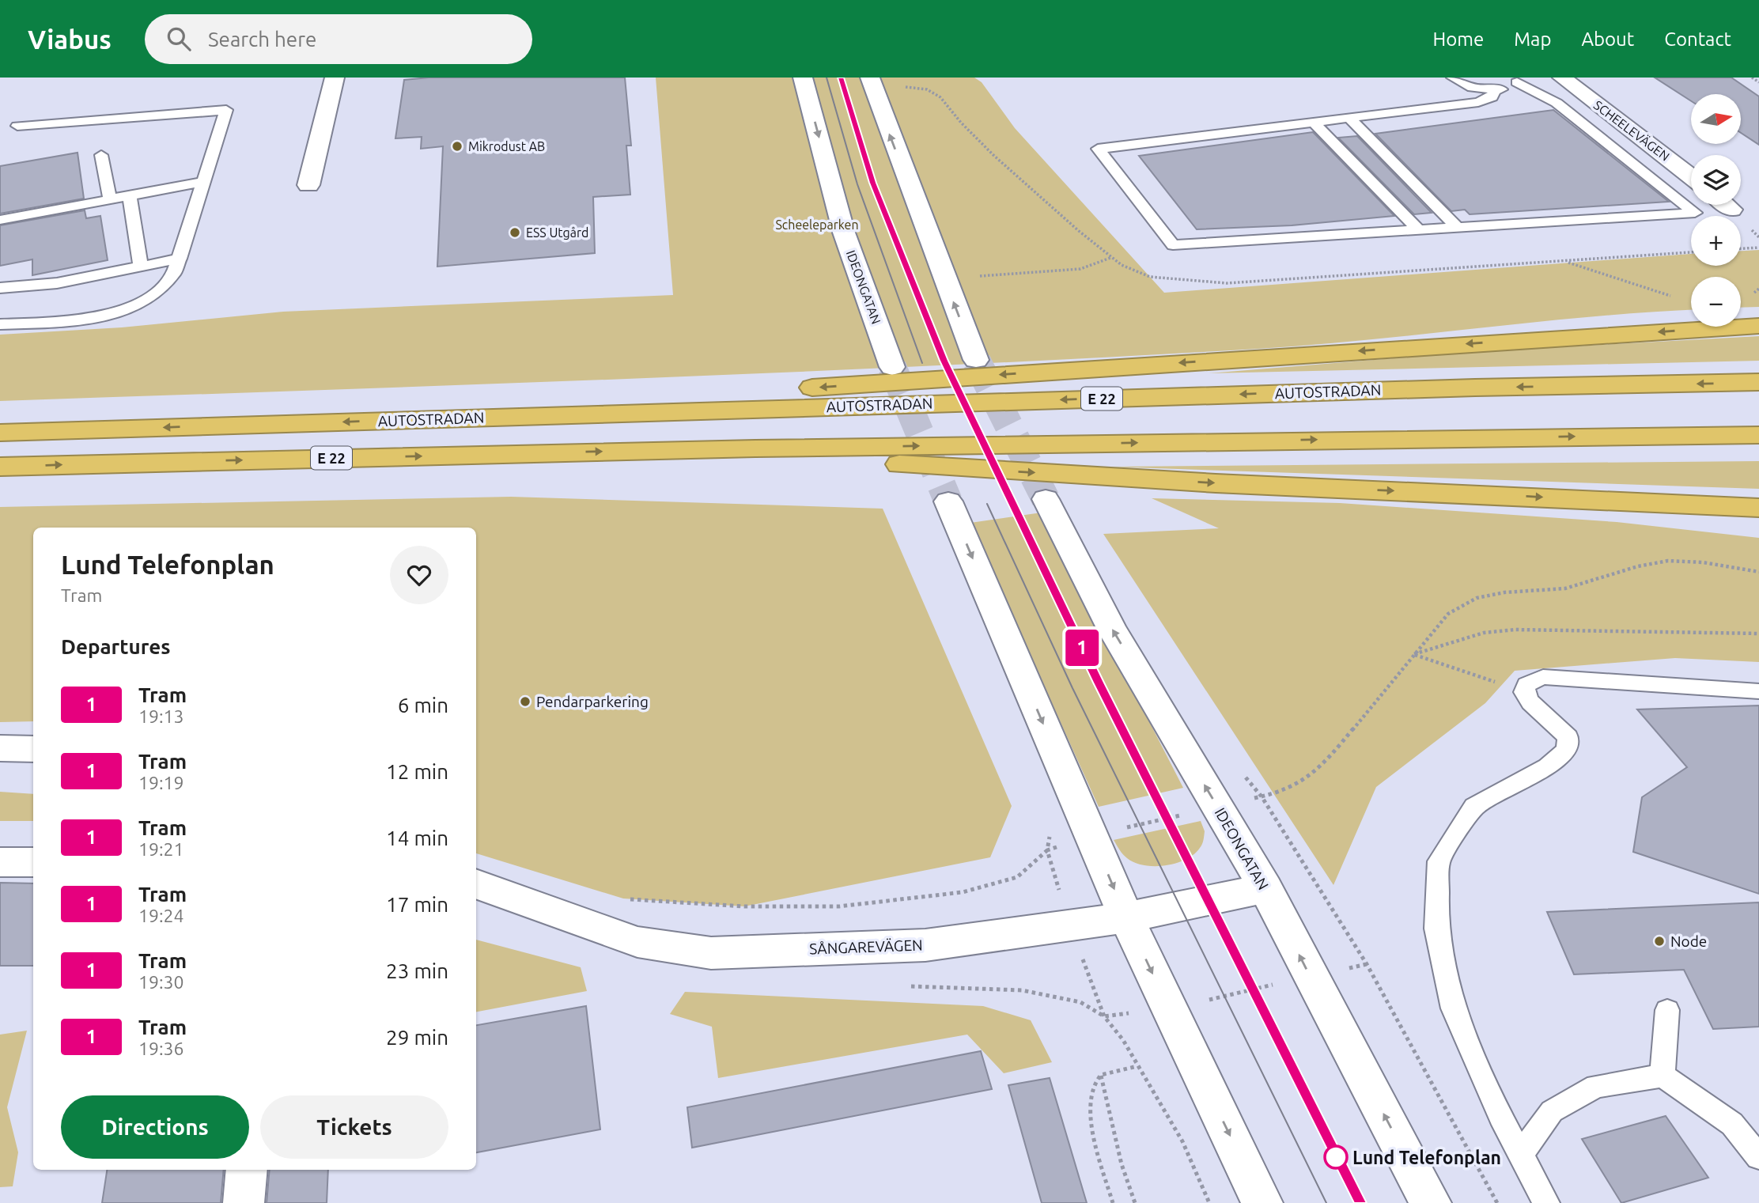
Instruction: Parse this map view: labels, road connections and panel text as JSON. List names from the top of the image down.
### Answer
{
  "streets": {
    "highway": ["AUTOSTRADAN", "E 22"],
    "street": ["SCHEELEVÄGEN", "IDEONGATAN", "SÅNGAREVÄGEN"]
  },
  "crossings": [
    ["IDEONGATAN", "SÅNGAREVÄGEN"]
  ],
  "parks": ["Scheeleparken"],
  "places": [
    "Mikrodust AB",
    "ESS Utgård",
    "Pendarparkering",
    "Node",
    "Lund Telefonplan"
  ],
  "lines": ["tram line 1"],
  "north": "right",
  "page": {
    "header": "Viabus",
    "search": "Search here",
    "nav": [
      "Home",
      "Map",
      "About",
      "Contact"
    ],
    "on_map": "1",
    "map_buttons": ["+", "−"],
    "heading": [
      ["Lund Telefonplan", "Tram"],
      "Departures"
    ],
    "list": [
      {
        "mark": "1",
        "name": "Tram",
        "note": "19:13",
        "value": "6 min"
      },
      {
        "mark": "1",
        "name": "Tram",
        "note": "19:19",
        "value": "12 min"
      },
      {
        "mark": "1",
        "name": "Tram",
        "note": "19:21",
        "value": "14 min"
      },
      {
        "mark": "1",
        "name": "Tram",
        "note": "19:24",
        "value": "17 min"
      },
      {
        "mark": "1",
        "name": "Tram",
        "note": "19:30",
        "value": "23 min"
      },
      {
        "mark": "1",
        "name": "Tram",
        "note": "19:36",
        "value": "29 min"
      }
    ],
    "buttons": ["Directions", "Tickets"]
  }
}
